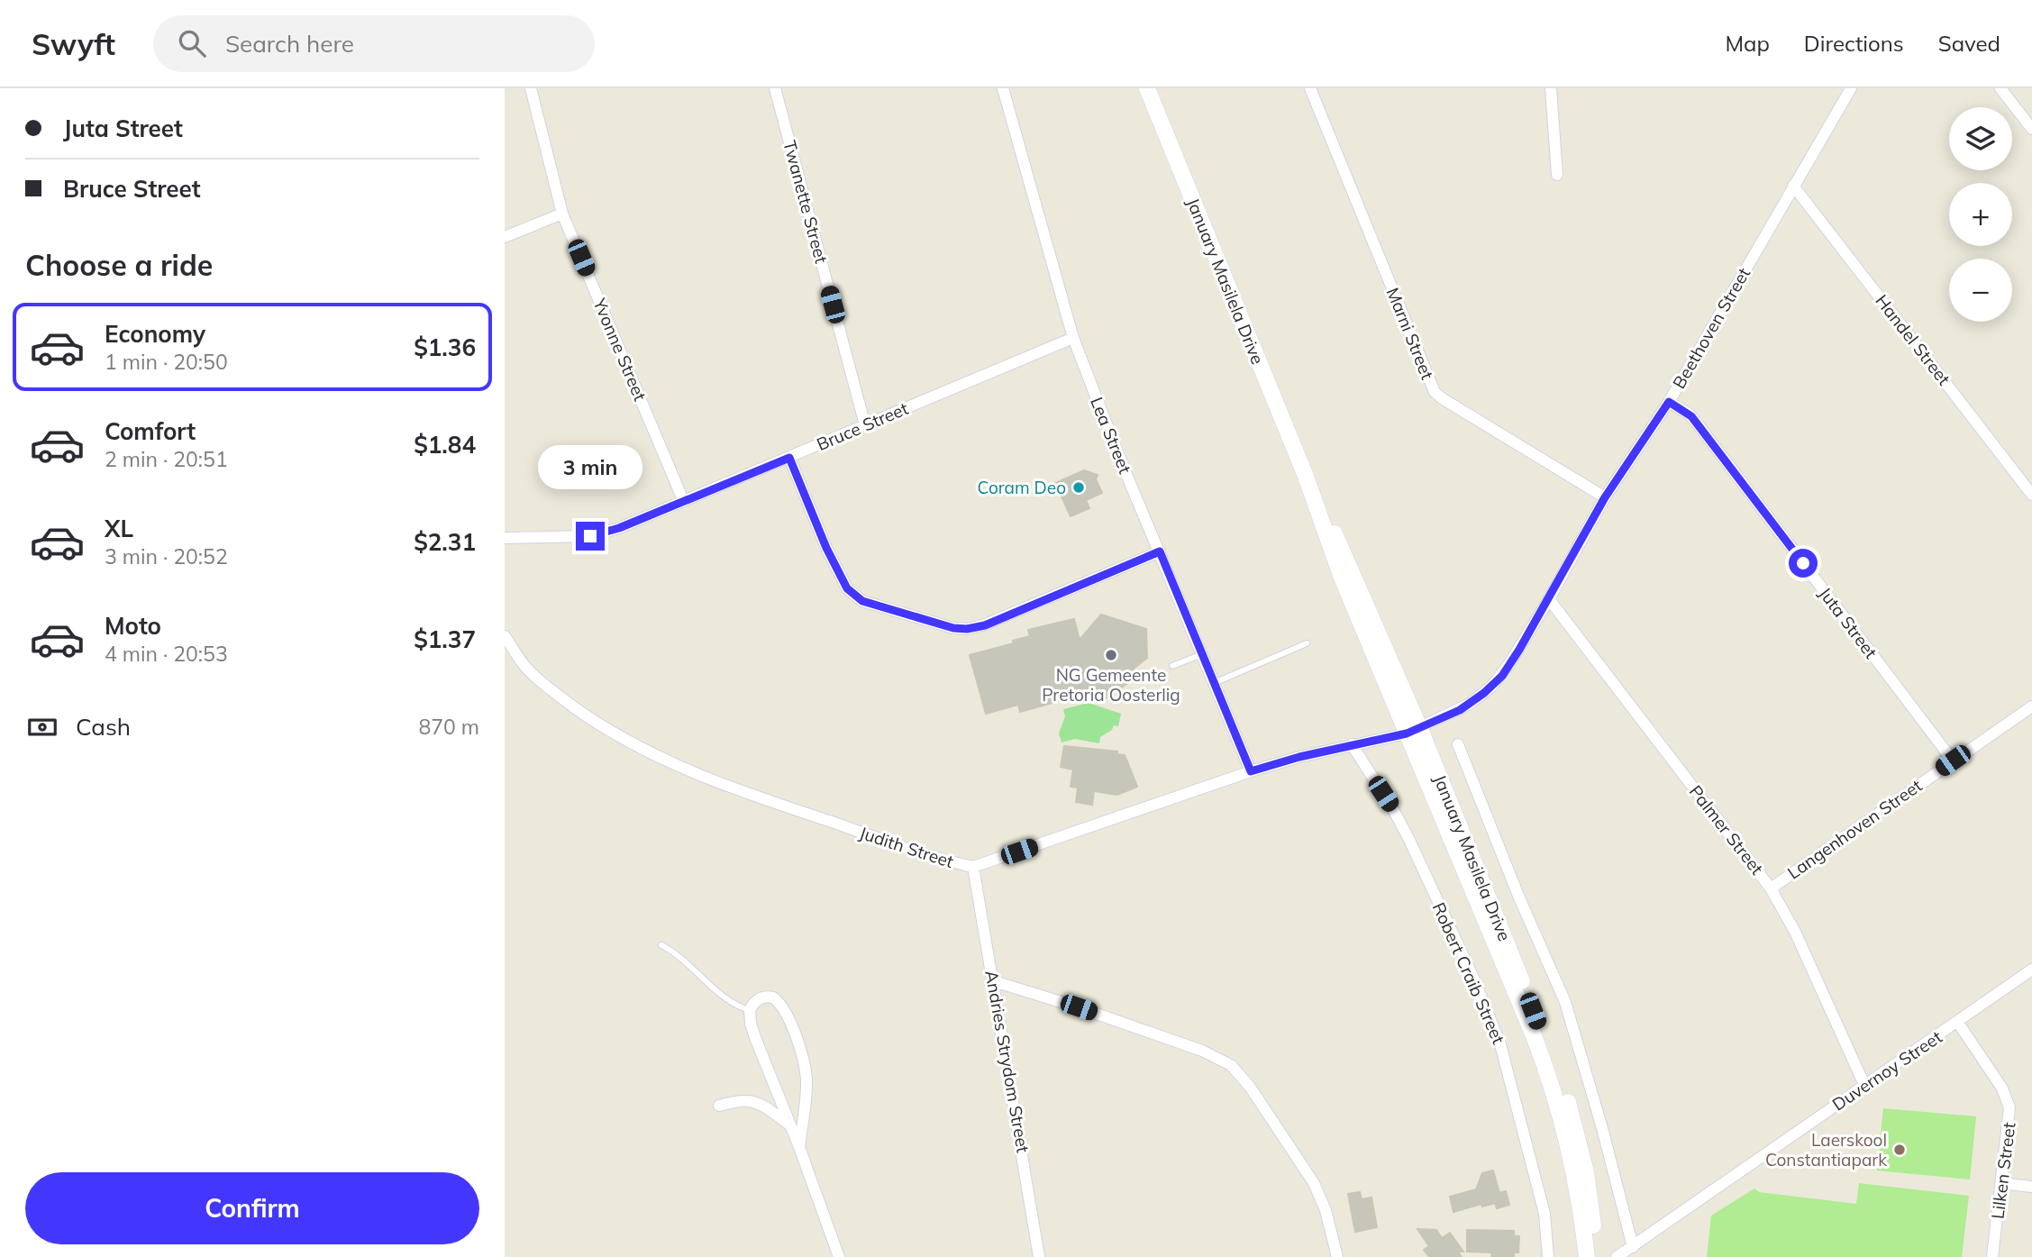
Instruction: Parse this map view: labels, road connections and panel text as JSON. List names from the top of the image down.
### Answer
{
  "streets": {
    "main road": ["January Masilela Drive"],
    "street": [
      "Twanette Street",
      "Beethoven Street",
      "Marni Street",
      "Handel Street",
      "Yvonne Street",
      "Bruce Street",
      "Lea Street",
      "Juta Street",
      "Langenhoven Street",
      "Palmer Street",
      "Judith Street",
      "Robert Craib Street",
      "Andries Strydom Street",
      "Duvernoy Street",
      "Lilken Street"
    ]
  },
  "crossings": [
    ["Twanette Street", "Bruce Street"],
    ["January Masilela Drive", "Beethoven Street"],
    ["January Masilela Drive", "Judith Street"],
    ["Beethoven Street", "Marni Street"],
    ["Beethoven Street", "Handel Street"],
    ["Beethoven Street", "Juta Street"],
    ["Beethoven Street", "Palmer Street"],
    ["Beethoven Street", "Judith Street"],
    ["Yvonne Street", "Bruce Street"],
    ["Bruce Street", "Lea Street"],
    ["Lea Street", "Judith Street"],
    ["Juta Street", "Langenhoven Street"],
    ["Langenhoven Street", "Palmer Street"],
    ["Palmer Street", "Duvernoy Street"],
    ["Judith Street", "Robert Craib Street"],
    ["Judith Street", "Andries Strydom Street"],
    ["Duvernoy Street", "Lilken Street"]
  ],
  "places": ["Coram Deo", "NG Gemeente Pretoria Oosterlig", "Laerskool Constantiapark"],
  "page": {
    "header": "Swyft",
    "search": "Search here",
    "nav": ["Map", "Directions", "Saved"],
    "banner": ["Juta Street", "Bruce Street"],
    "map_buttons": ["+", "−"],
    "heading": "Choose a ride",
    "list": [
      {
        "name": "Economy",
        "note": "1 min · 20:50",
        "value": "$1.36"
      },
      {
        "name": "Comfort",
        "note": "2 min · 20:51",
        "value": "$1.84"
      },
      {
        "name": "XL",
        "note": "3 min · 20:52",
        "value": "$2.31"
      },
      {
        "name": "Moto",
        "note": "4 min · 20:53",
        "value": "$1.37"
      }
    ],
    "bubble": "3 min",
    "pay": ["Cash", "870 m"],
    "buttons": "Confirm"
  }
}
